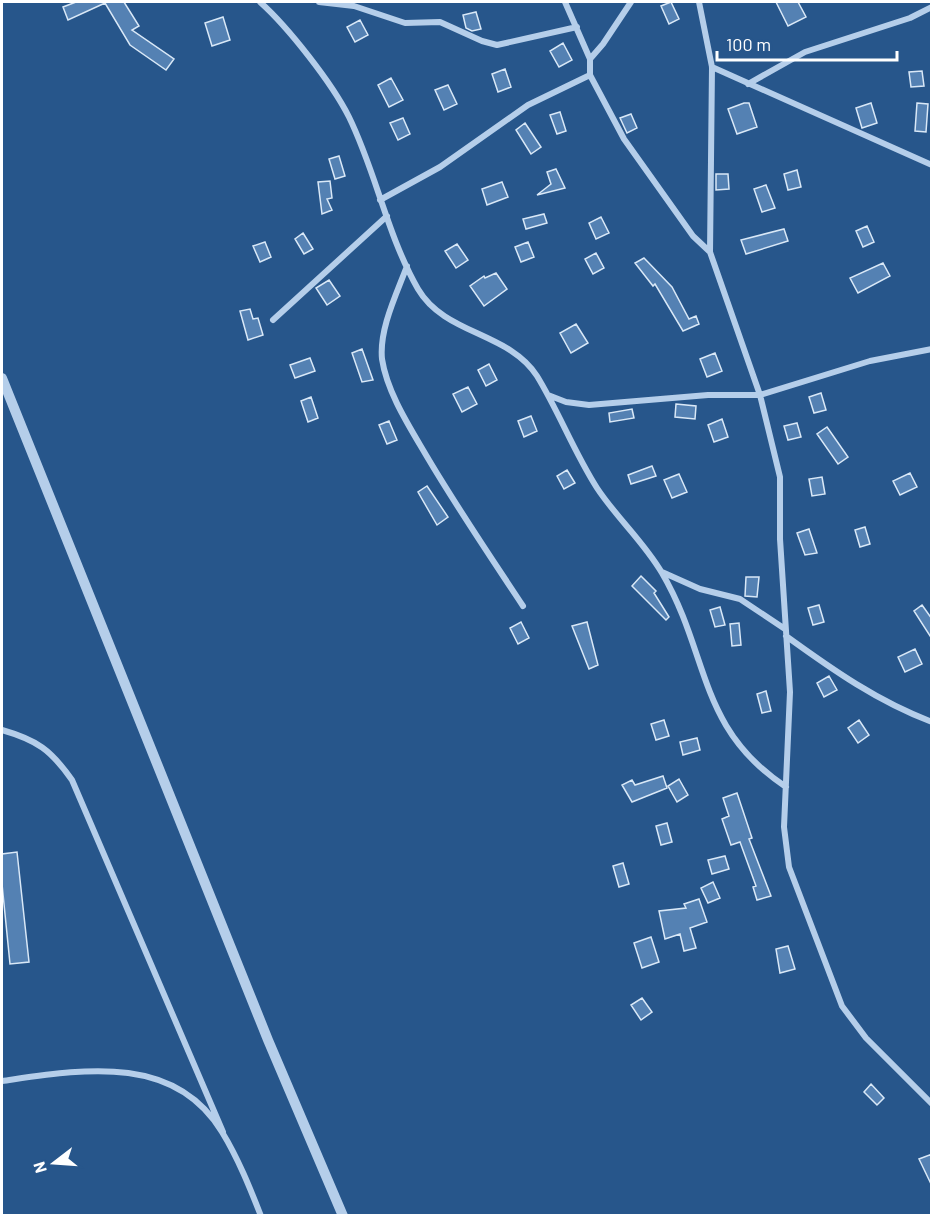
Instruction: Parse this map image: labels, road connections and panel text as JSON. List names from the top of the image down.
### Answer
{
  "scale_bar": "100 m",
  "north": "left"
}
